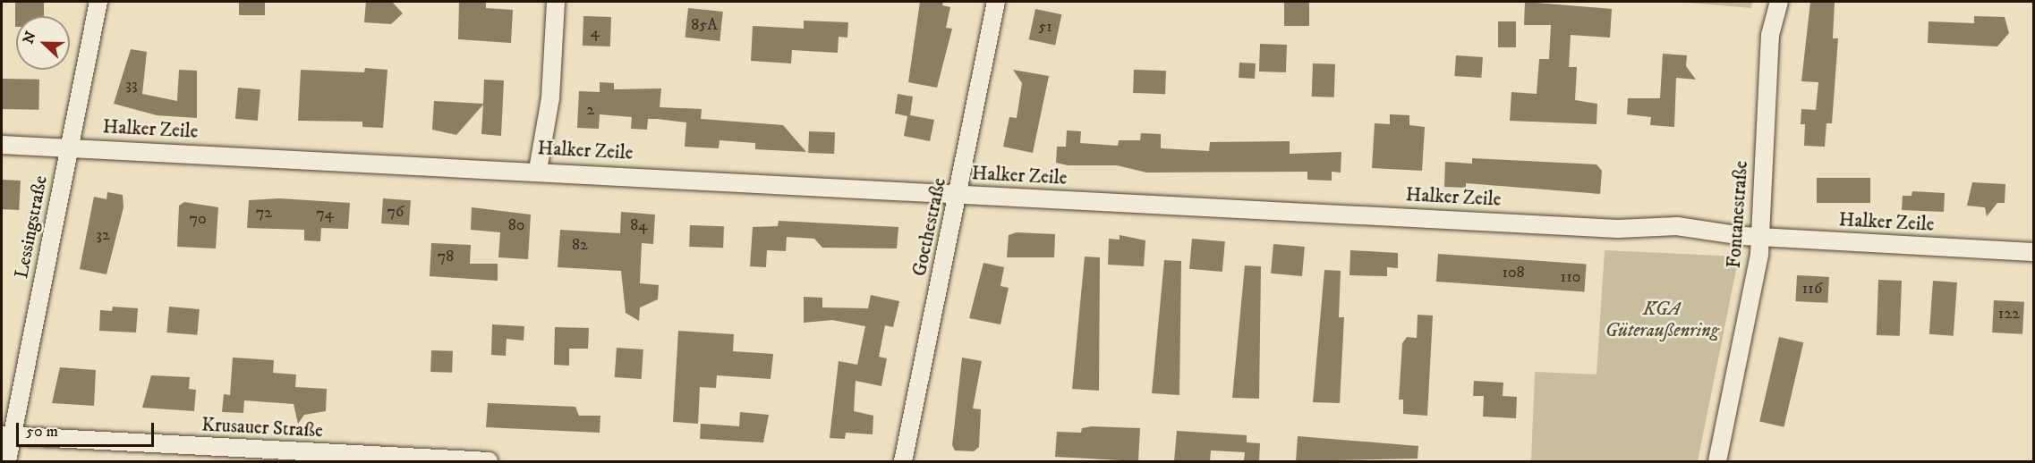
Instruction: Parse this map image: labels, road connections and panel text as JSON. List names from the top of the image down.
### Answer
{
  "streets": {
    "street": [
      "Halker Zeile",
      "Fontanestraße",
      "Lessingstraße",
      "Goethestraße",
      "Krusauer Straße"
    ]
  },
  "crossings": [
    ["Halker Zeile", "Fontanestraße"],
    ["Halker Zeile", "Lessingstraße"],
    ["Halker Zeile", "Goethestraße"],
    ["Lessingstraße", "Krusauer Straße"]
  ],
  "parks": ["KGA Güteraußenring"],
  "house_numbers": [
    "85A",
    "51",
    "4",
    "33",
    "2",
    "76",
    "72",
    "74",
    "70",
    "80",
    "84",
    "32",
    "82",
    "78",
    "108",
    "110",
    "116",
    "122"
  ],
  "scale_bar": "50 m",
  "north": "left"
}
